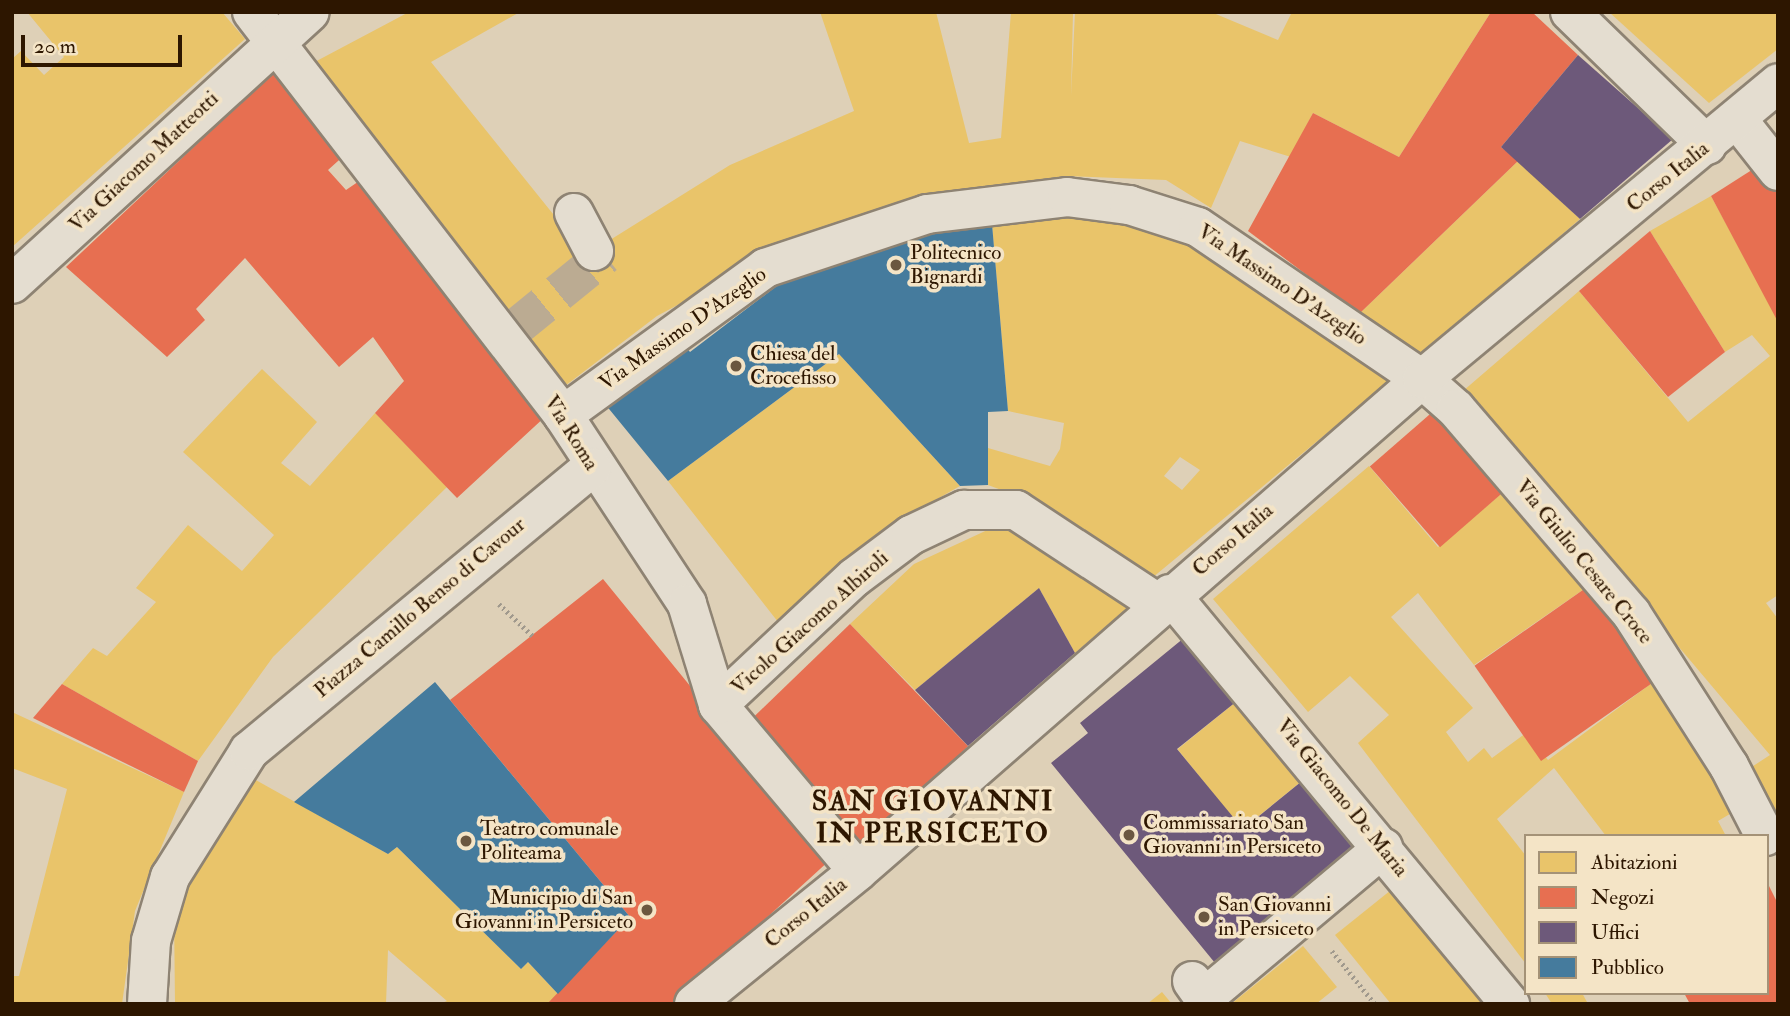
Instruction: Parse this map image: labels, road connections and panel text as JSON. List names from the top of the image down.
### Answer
{
  "streets": {
    "street": [
      "Via Giacomo Matteotti",
      "Corso Italia",
      "Via Massimo D'Azeglio",
      "Via Roma",
      "Via Giulio Cesare Croce",
      "Piazza Camillo Benso di Cavour",
      "Vicolo Giacomo Albiroli",
      "Via Giacomo De Maria"
    ]
  },
  "crossings": [
    ["Via Giacomo Matteotti", "Via Roma"],
    ["Corso Italia", "Via Massimo D'Azeglio"],
    ["Corso Italia", "Via Roma"],
    ["Corso Italia", "Via Giulio Cesare Croce"],
    ["Corso Italia", "Vicolo Giacomo Albiroli"],
    ["Corso Italia", "Via Giacomo De Maria"],
    ["Via Massimo D'Azeglio", "Via Roma"],
    ["Via Massimo D'Azeglio", "Via Giulio Cesare Croce"],
    ["Via Roma", "Piazza Camillo Benso di Cavour"],
    ["Via Roma", "Vicolo Giacomo Albiroli"],
    ["Vicolo Giacomo Albiroli", "Via Giacomo De Maria"]
  ],
  "districts": ["SAN GIOVANNI IN PERSICETO"],
  "places": [
    "Politecnico Bignardi",
    "Chiesa del Crocefisso",
    "Commissariato San Giovanni in Persiceto",
    "Teatro comunale Politeama",
    "Municipio di San Giovanni in Persiceto",
    "San Giovanni in Persiceto"
  ],
  "legend": [
    "Abitazioni",
    "Negozi",
    "Uffici",
    "Pubblico"
  ],
  "scale_bar": "20 m"
}
